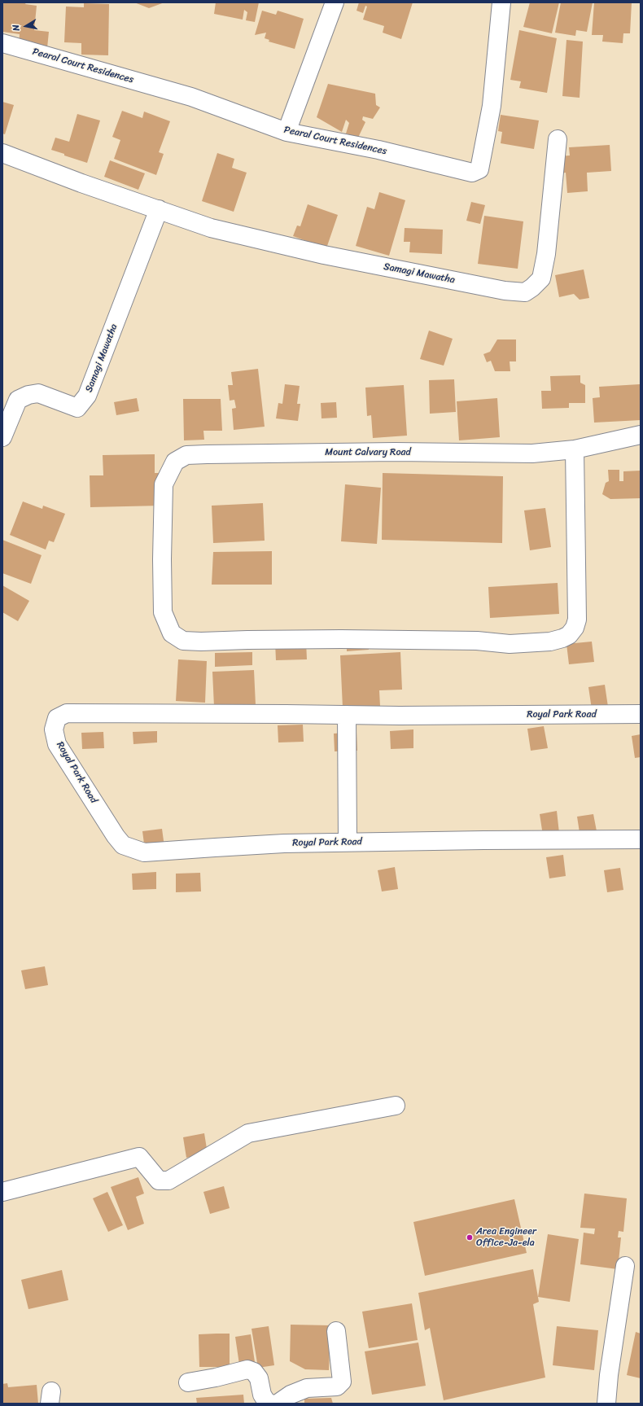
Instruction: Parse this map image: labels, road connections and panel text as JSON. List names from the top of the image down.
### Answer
{
  "streets": {
    "street": [
      "Pearal Court Residences",
      "Samagi Mawatha",
      "Mount Calvary Road",
      "Royal Park Road"
    ]
  },
  "places": ["Area Engineer Office-Ja-ela"],
  "north": "left"
}
